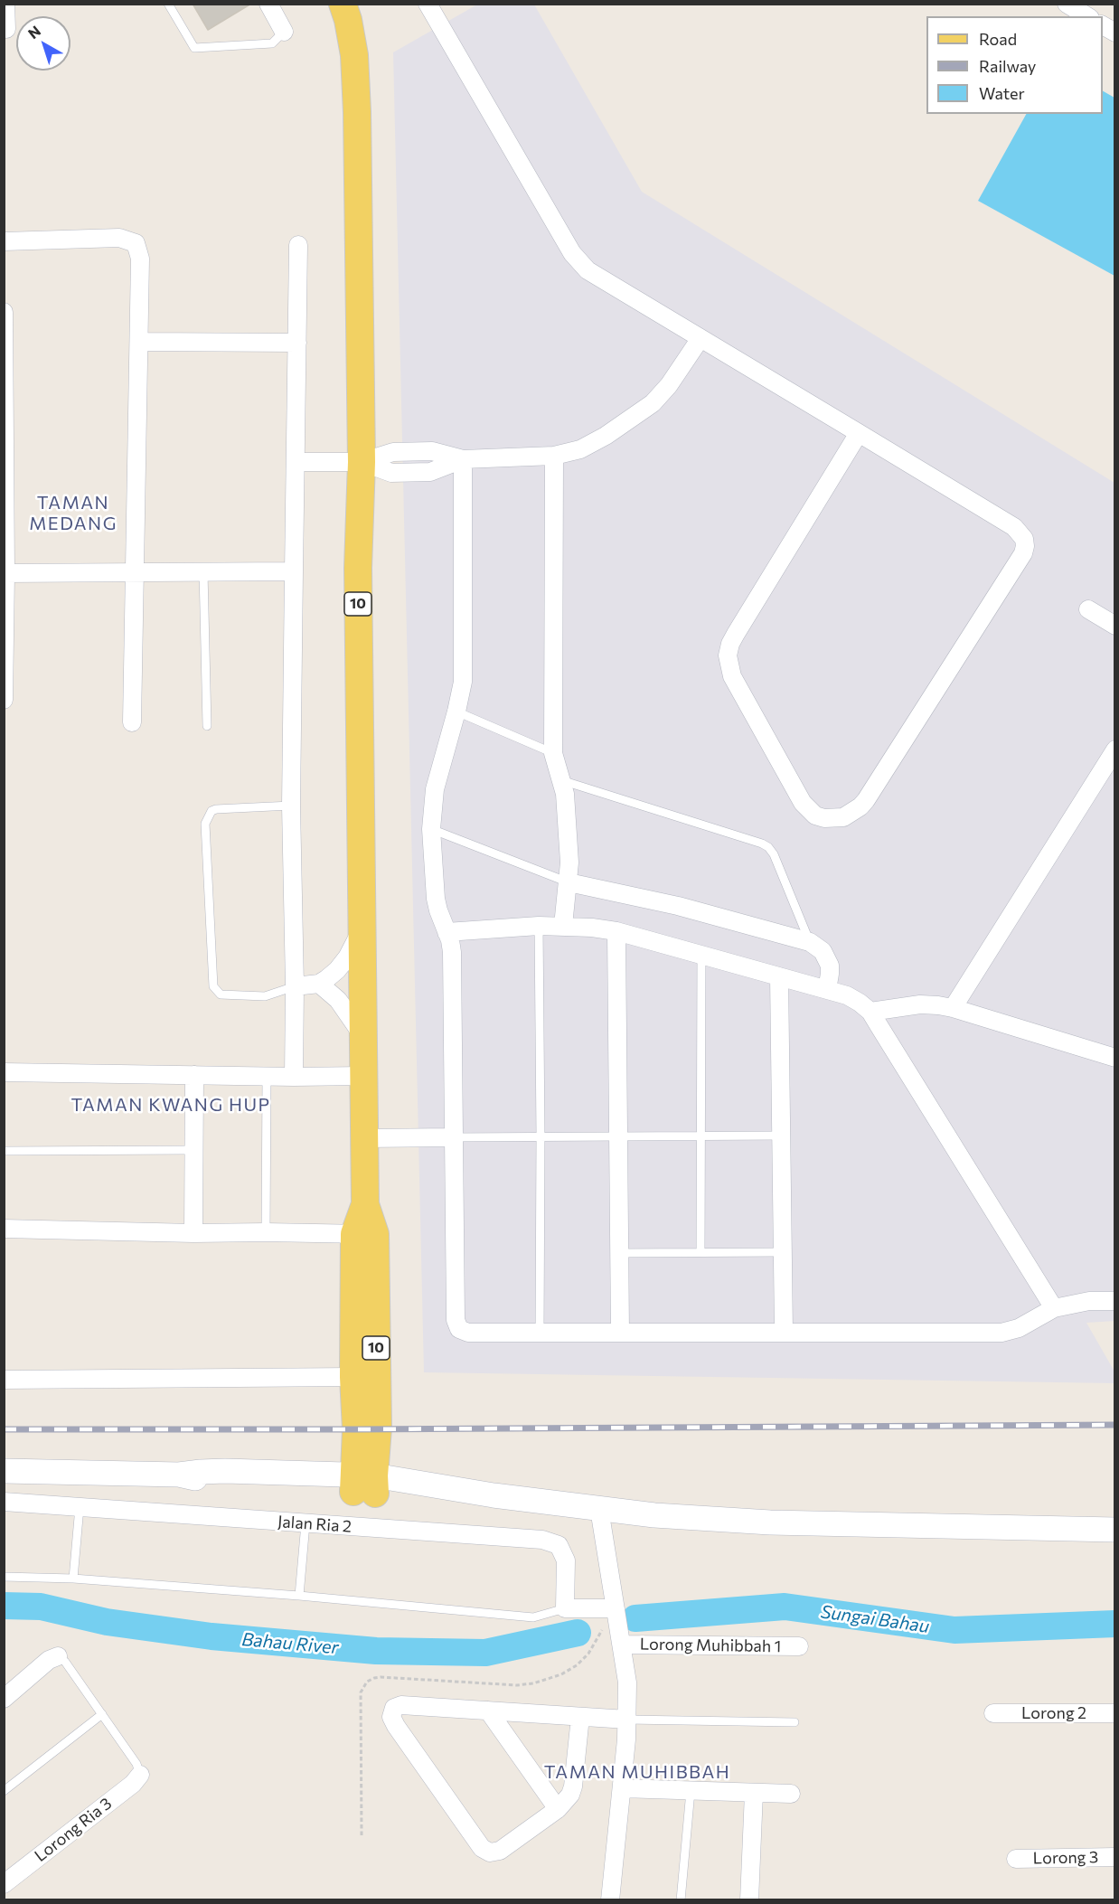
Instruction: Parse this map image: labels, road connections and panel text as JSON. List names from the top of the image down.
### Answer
{
  "streets": {
    "main road": ["10"],
    "street": [
      "Jalan Ria 2",
      "Lorong Muhibbah 1",
      "Lorong 2",
      "Lorong Ria 3",
      "Lorong 3"
    ]
  },
  "districts": ["TAMAN MEDANG", "TAMAN KWANG HUP", "TAMAN MUHIBBAH"],
  "water": ["Sungai Bahau", "Bahau River"],
  "legend": ["Road", "Railway", "Water"],
  "north": "top left"
}
